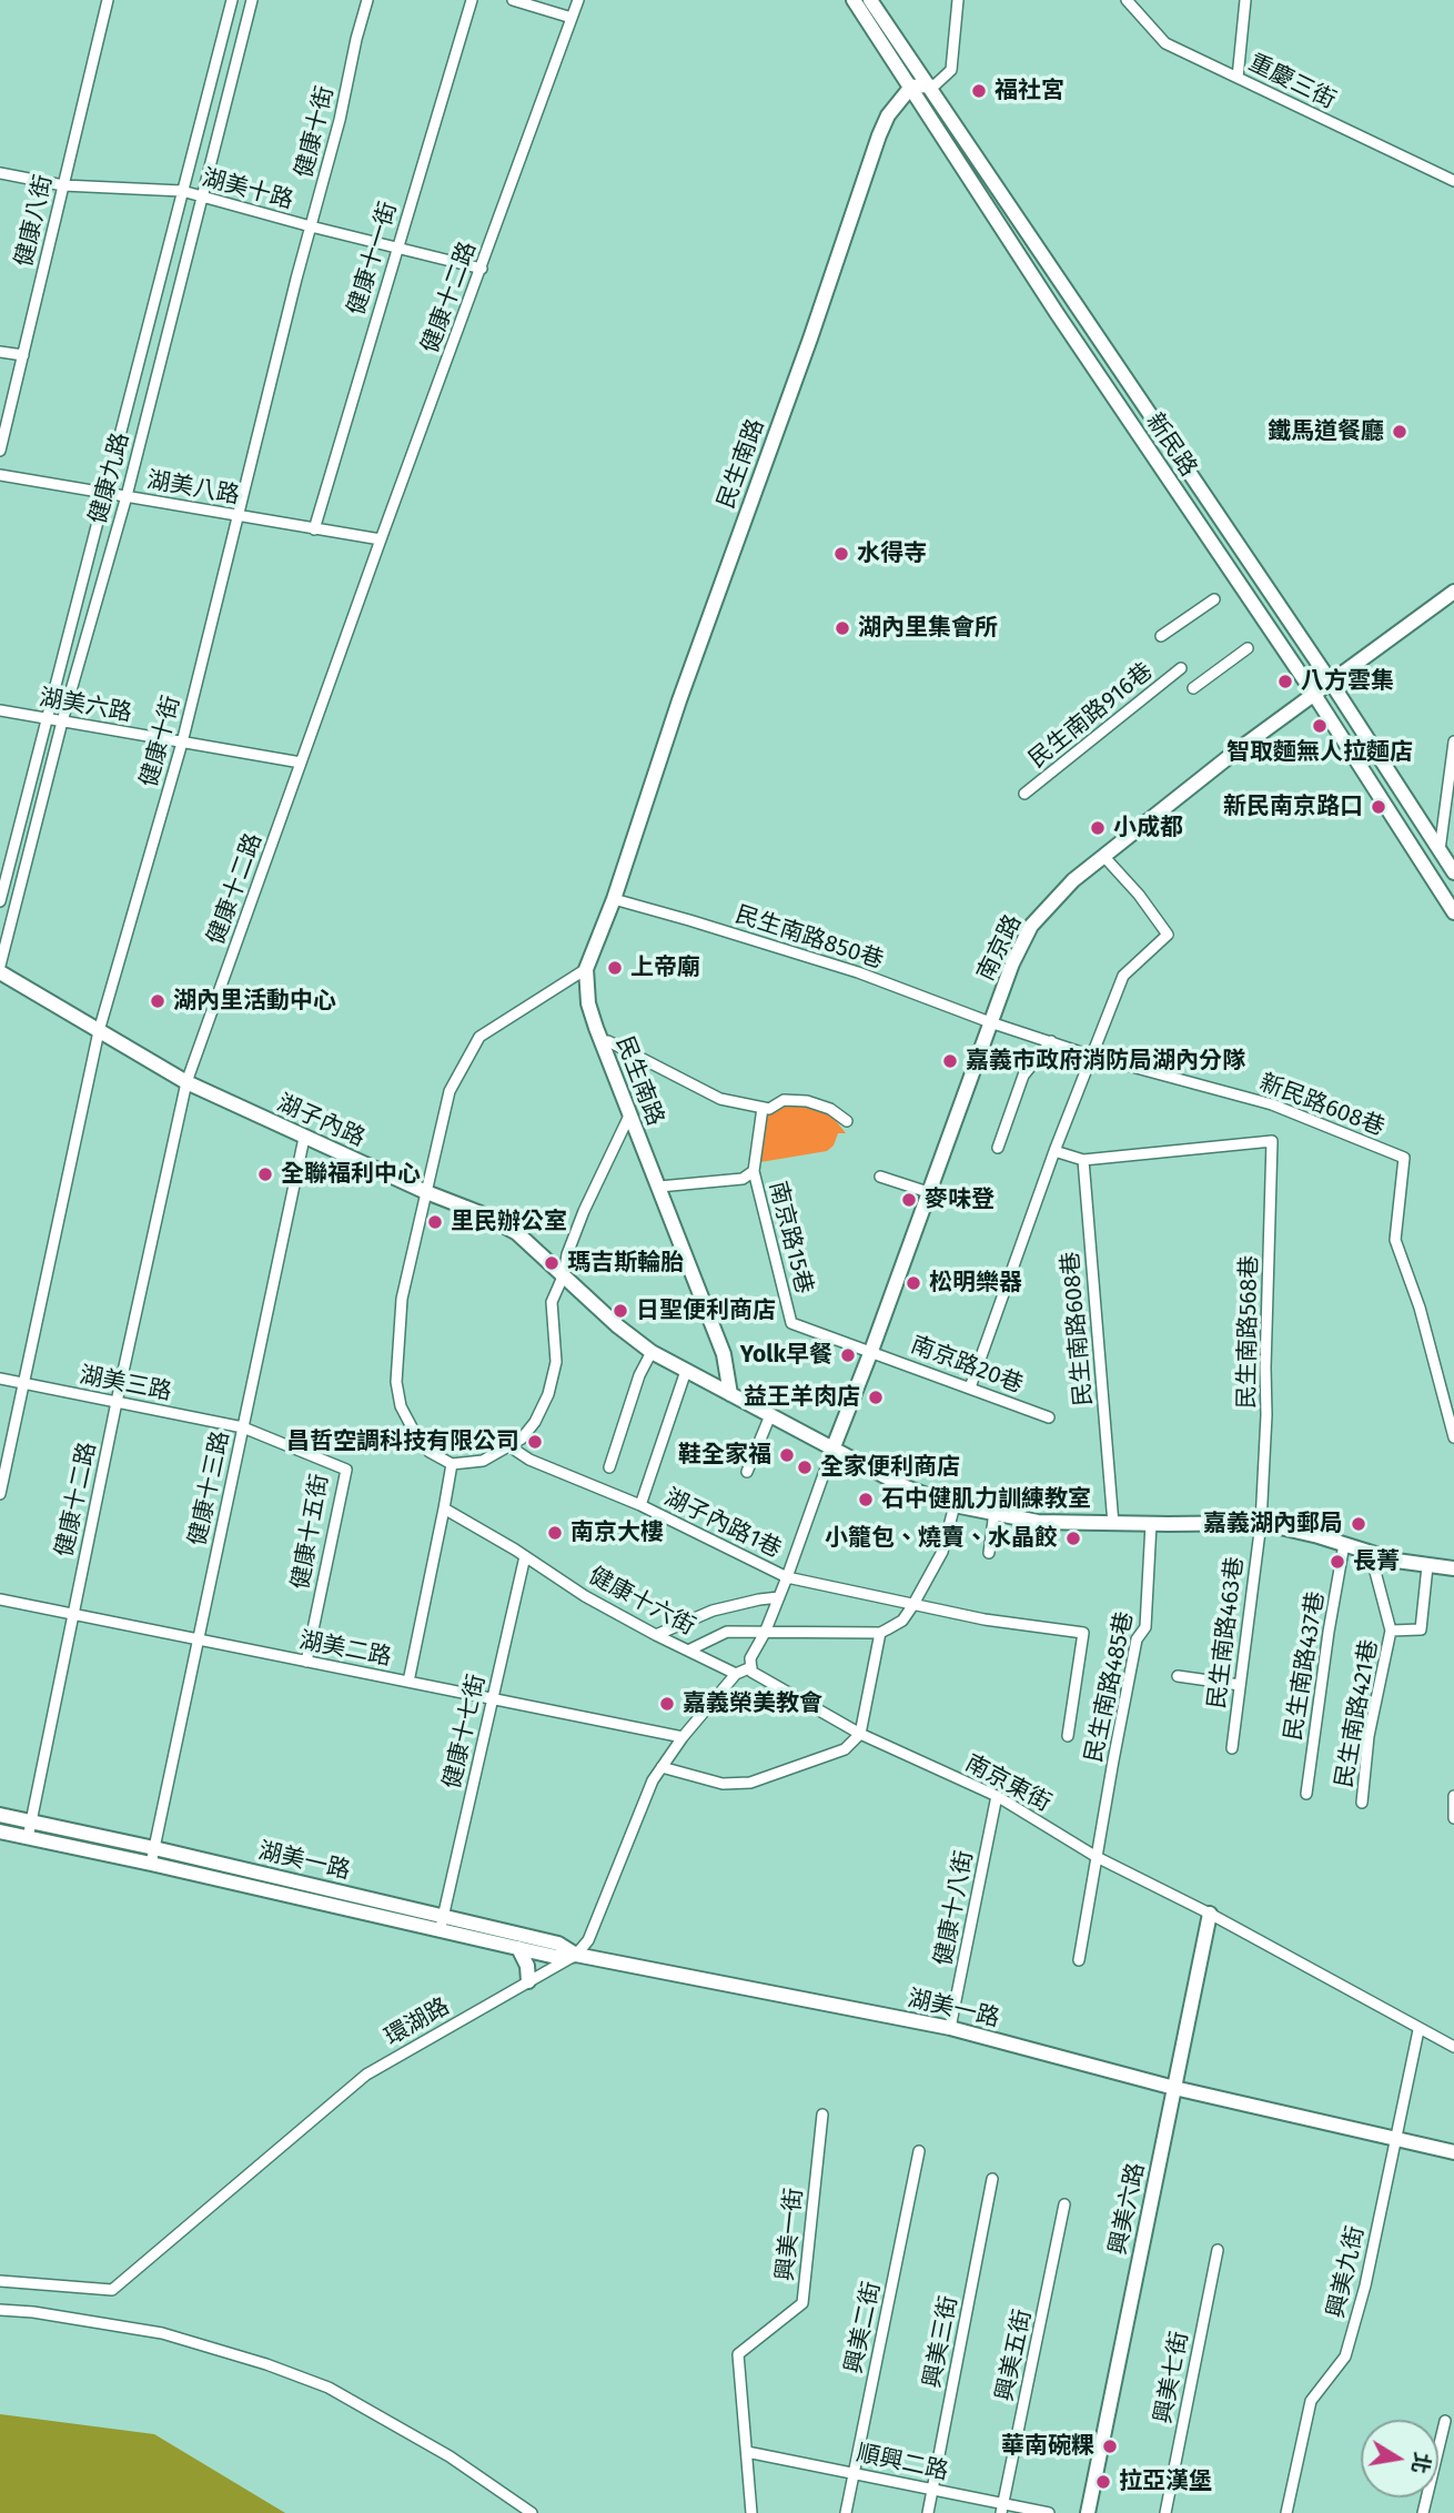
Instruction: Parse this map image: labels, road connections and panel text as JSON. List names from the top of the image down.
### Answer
{
  "streets": {
    "street": [
      "重慶三街",
      "健康十街",
      "湖美十路",
      "健康八街",
      "健康十一街",
      "健康十二路",
      "新民路",
      "民生南路",
      "健康九路",
      "湖美八路",
      "湖美六路",
      "民生南路916巷",
      "民生南路850巷",
      "南京路",
      "新民路608巷",
      "湖子內路",
      "南京路15巷",
      "民生南路608巷",
      "民生南路568巷",
      "南京路20巷",
      "湖美三路",
      "健康十三路",
      "湖子內路1巷",
      "健康十五街",
      "健康十六街",
      "民生南路463巷",
      "湖美二路",
      "民生南路437巷",
      "民生南路485巷",
      "民生南路421巷",
      "健康十七街",
      "南京東街",
      "湖美一路",
      "健康十八街",
      "環湖路",
      "興美六路",
      "興美一街",
      "興美九街",
      "興美二街",
      "興美三街",
      "興美五街",
      "興美七街",
      "順興二路"
    ]
  },
  "crossings": [
    ["健康十街", "湖美十路"],
    ["健康十街", "湖美八路"],
    ["健康十街", "湖美六路"],
    ["健康十街", "湖子內路"],
    ["健康十街", "湖美三路"],
    ["湖美十路", "健康八街"],
    ["湖美十路", "健康十一街"],
    ["湖美十路", "健康十二路"],
    ["湖美十路", "健康九路"],
    ["健康十一街", "湖美八路"],
    ["健康十二路", "湖美八路"],
    ["健康十二路", "湖美六路"],
    ["健康十二路", "湖子內路"],
    ["健康十二路", "湖美三路"],
    ["健康十二路", "湖美二路"],
    ["健康十二路", "湖美一路"],
    ["新民路", "民生南路"],
    ["新民路", "南京路"],
    ["民生南路", "民生南路850巷"],
    ["民生南路", "湖子內路"],
    ["民生南路", "南京路15巷"],
    ["健康九路", "湖美八路"],
    ["健康九路", "湖美六路"],
    ["民生南路850巷", "南京路"],
    ["民生南路850巷", "新民路608巷"],
    ["南京路", "南京路15巷"],
    ["南京路", "南京路20巷"],
    ["湖子內路", "健康十三路"],
    ["湖子內路", "湖子內路1巷"],
    ["南京路15巷", "南京路20巷"],
    ["民生南路608巷", "民生南路568巷"],
    ["民生南路568巷", "民生南路463巷"],
    ["湖美三路", "健康十三路"],
    ["湖美三路", "健康十五街"],
    ["健康十三路", "健康十五街"],
    ["健康十三路", "湖美二路"],
    ["健康十三路", "湖美一路"],
    ["健康十五街", "湖美二路"],
    ["健康十六街", "健康十七街"],
    ["健康十六街", "環湖路"],
    ["湖美二路", "健康十七街"],
    ["湖美二路", "環湖路"],
    ["民生南路485巷", "南京東街"],
    ["健康十七街", "湖美一路"],
    ["南京東街", "健康十八街"],
    ["南京東街", "環湖路"],
    ["南京東街", "興美六路"],
    ["南京東街", "興美九街"],
    ["湖美一路", "健康十八街"],
    ["湖美一路", "環湖路"],
    ["湖美一路", "興美六路"],
    ["湖美一路", "興美九街"],
    ["興美一街", "順興二路"],
    ["興美二街", "順興二路"],
    ["興美三街", "順興二路"],
    ["興美五街", "順興二路"]
  ],
  "places": [
    "福社宮",
    "鐵馬道餐廳",
    "水得寺",
    "湖內里集會所",
    "八方雲集",
    "智取麵無人拉麵店",
    "新民南京路口",
    "小成都",
    "上帝廟",
    "湖內里活動中心",
    "嘉義市政府消防局湖內分隊",
    "全聯福利中心",
    "麥味登",
    "里民辦公室",
    "瑪吉斯輪胎",
    "松明樂器",
    "日聖便利商店",
    "Yolk早餐",
    "益王羊肉店",
    "昌哲空調科技有限公司",
    "鞋全家福",
    "全家便利商店",
    "石中健肌力訓練教室",
    "嘉義湖內郵局",
    "南京大樓",
    "小籠包、燒賣、水晶餃",
    "長菁",
    "嘉義榮美教會",
    "華南碗粿",
    "拉亞漢堡"
  ],
  "north": "right"
}
